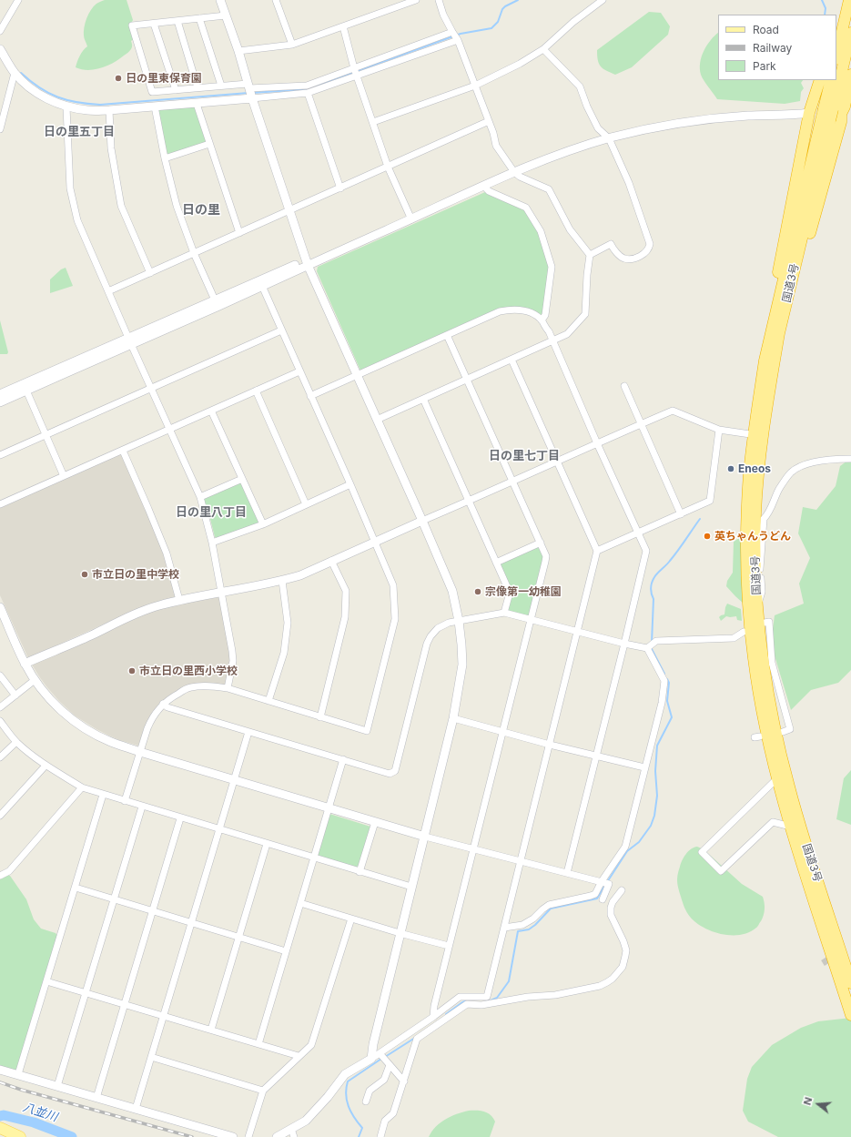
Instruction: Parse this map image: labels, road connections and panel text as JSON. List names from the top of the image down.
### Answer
{
  "streets": {
    "highway": ["国道3号"]
  },
  "districts": [
    "日の里五丁目",
    "日の里",
    "日の里七丁目",
    "日の里八丁目"
  ],
  "water": ["八並川"],
  "places": [
    "日の里東保育園",
    "Eneos",
    "英ちゃんうどん",
    "市立日の里中学校",
    "宗像第一幼稚園",
    "市立日の里西小学校"
  ],
  "legend": ["Road", "Railway", "Park"],
  "north": "left"
}
